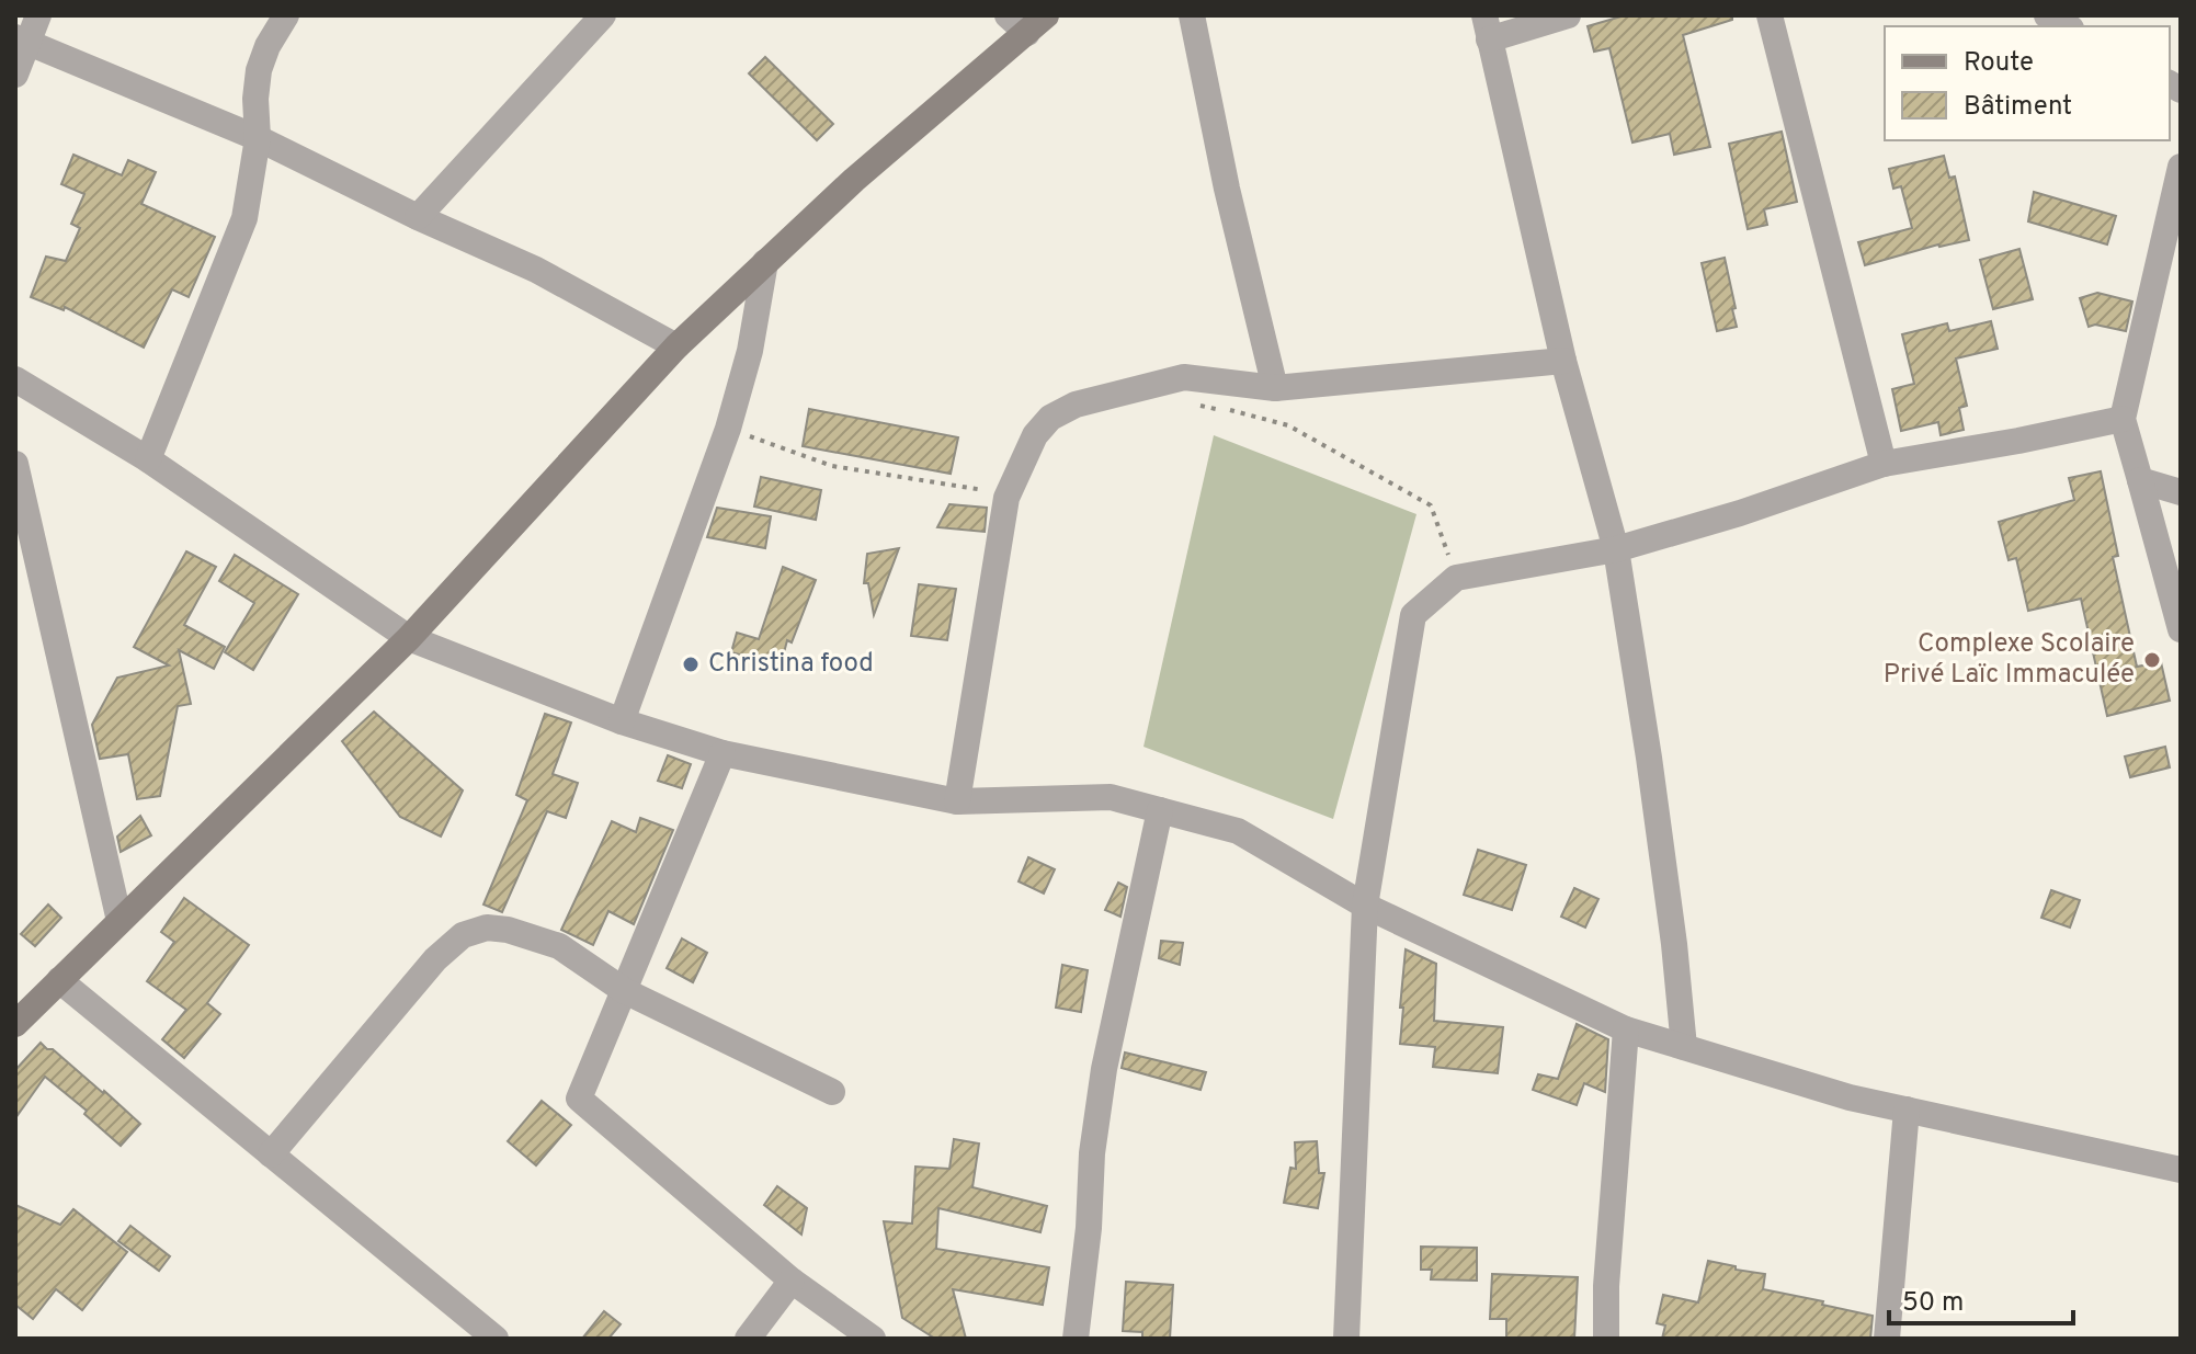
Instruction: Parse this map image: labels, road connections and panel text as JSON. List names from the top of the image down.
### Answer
{
  "places": ["Complexe Scolaire Privé Laïc Immaculée", "Christina food"],
  "legend": ["Route", "Bâtiment"],
  "scale_bar": "50 m"
}
